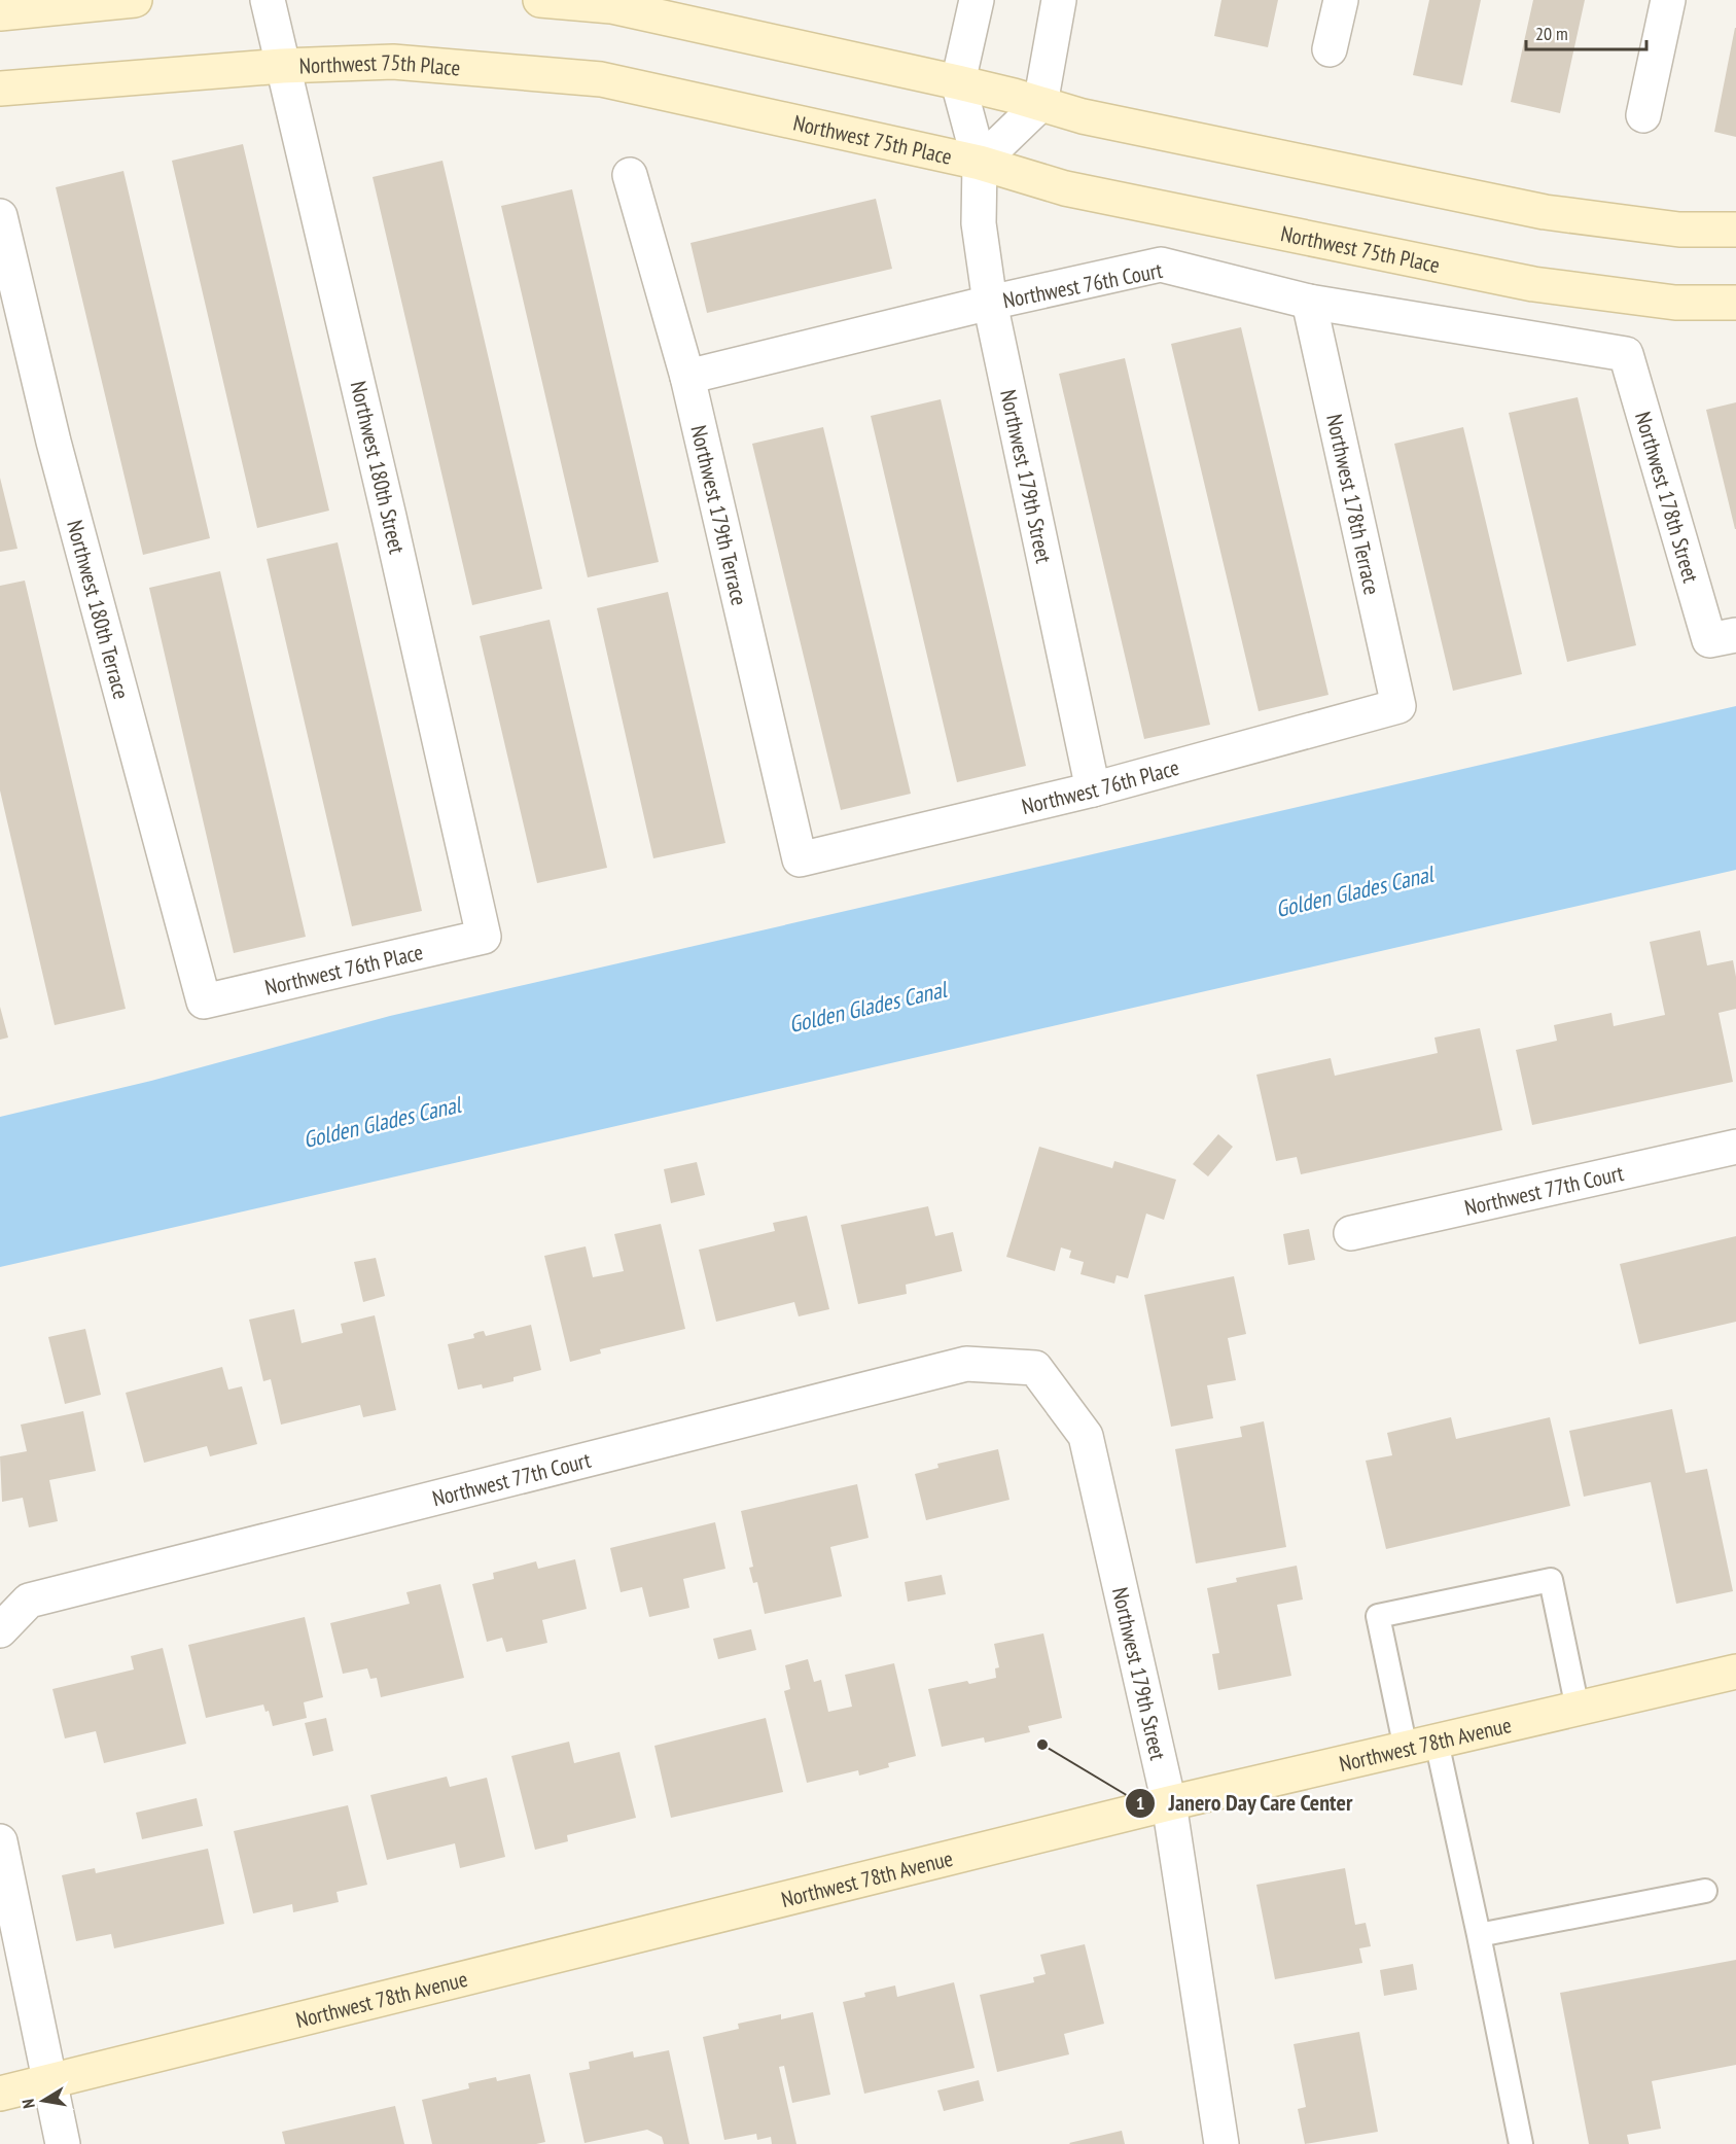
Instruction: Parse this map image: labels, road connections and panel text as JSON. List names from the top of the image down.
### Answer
{
  "streets": {
    "street": [
      "Northwest 75th Place",
      "Northwest 76th Court",
      "Northwest 180th Street",
      "Northwest 179th Street",
      "Northwest 178th Street",
      "Northwest 178th Terrace",
      "Northwest 179th Terrace",
      "Northwest 180th Terrace",
      "Northwest 76th Place",
      "Northwest 77th Court",
      "Northwest 78th Avenue"
    ]
  },
  "crossings": [
    ["Northwest 75th Place", "Northwest 180th Street"],
    ["Northwest 75th Place", "Northwest 179th Street"],
    ["Northwest 76th Court", "Northwest 179th Street"],
    ["Northwest 76th Court", "Northwest 178th Street"],
    ["Northwest 76th Court", "Northwest 178th Terrace"],
    ["Northwest 76th Court", "Northwest 179th Terrace"],
    ["Northwest 180th Street", "Northwest 76th Place"],
    ["Northwest 179th Street", "Northwest 76th Place"],
    ["Northwest 179th Street", "Northwest 77th Court"],
    ["Northwest 179th Street", "Northwest 78th Avenue"],
    ["Northwest 178th Terrace", "Northwest 76th Place"],
    ["Northwest 179th Terrace", "Northwest 76th Place"],
    ["Northwest 180th Terrace", "Northwest 76th Place"]
  ],
  "water": ["Golden Glades Canal"],
  "places": ["Janero Day Care Center"],
  "scale_bar": "20 m",
  "north": "left"
}
